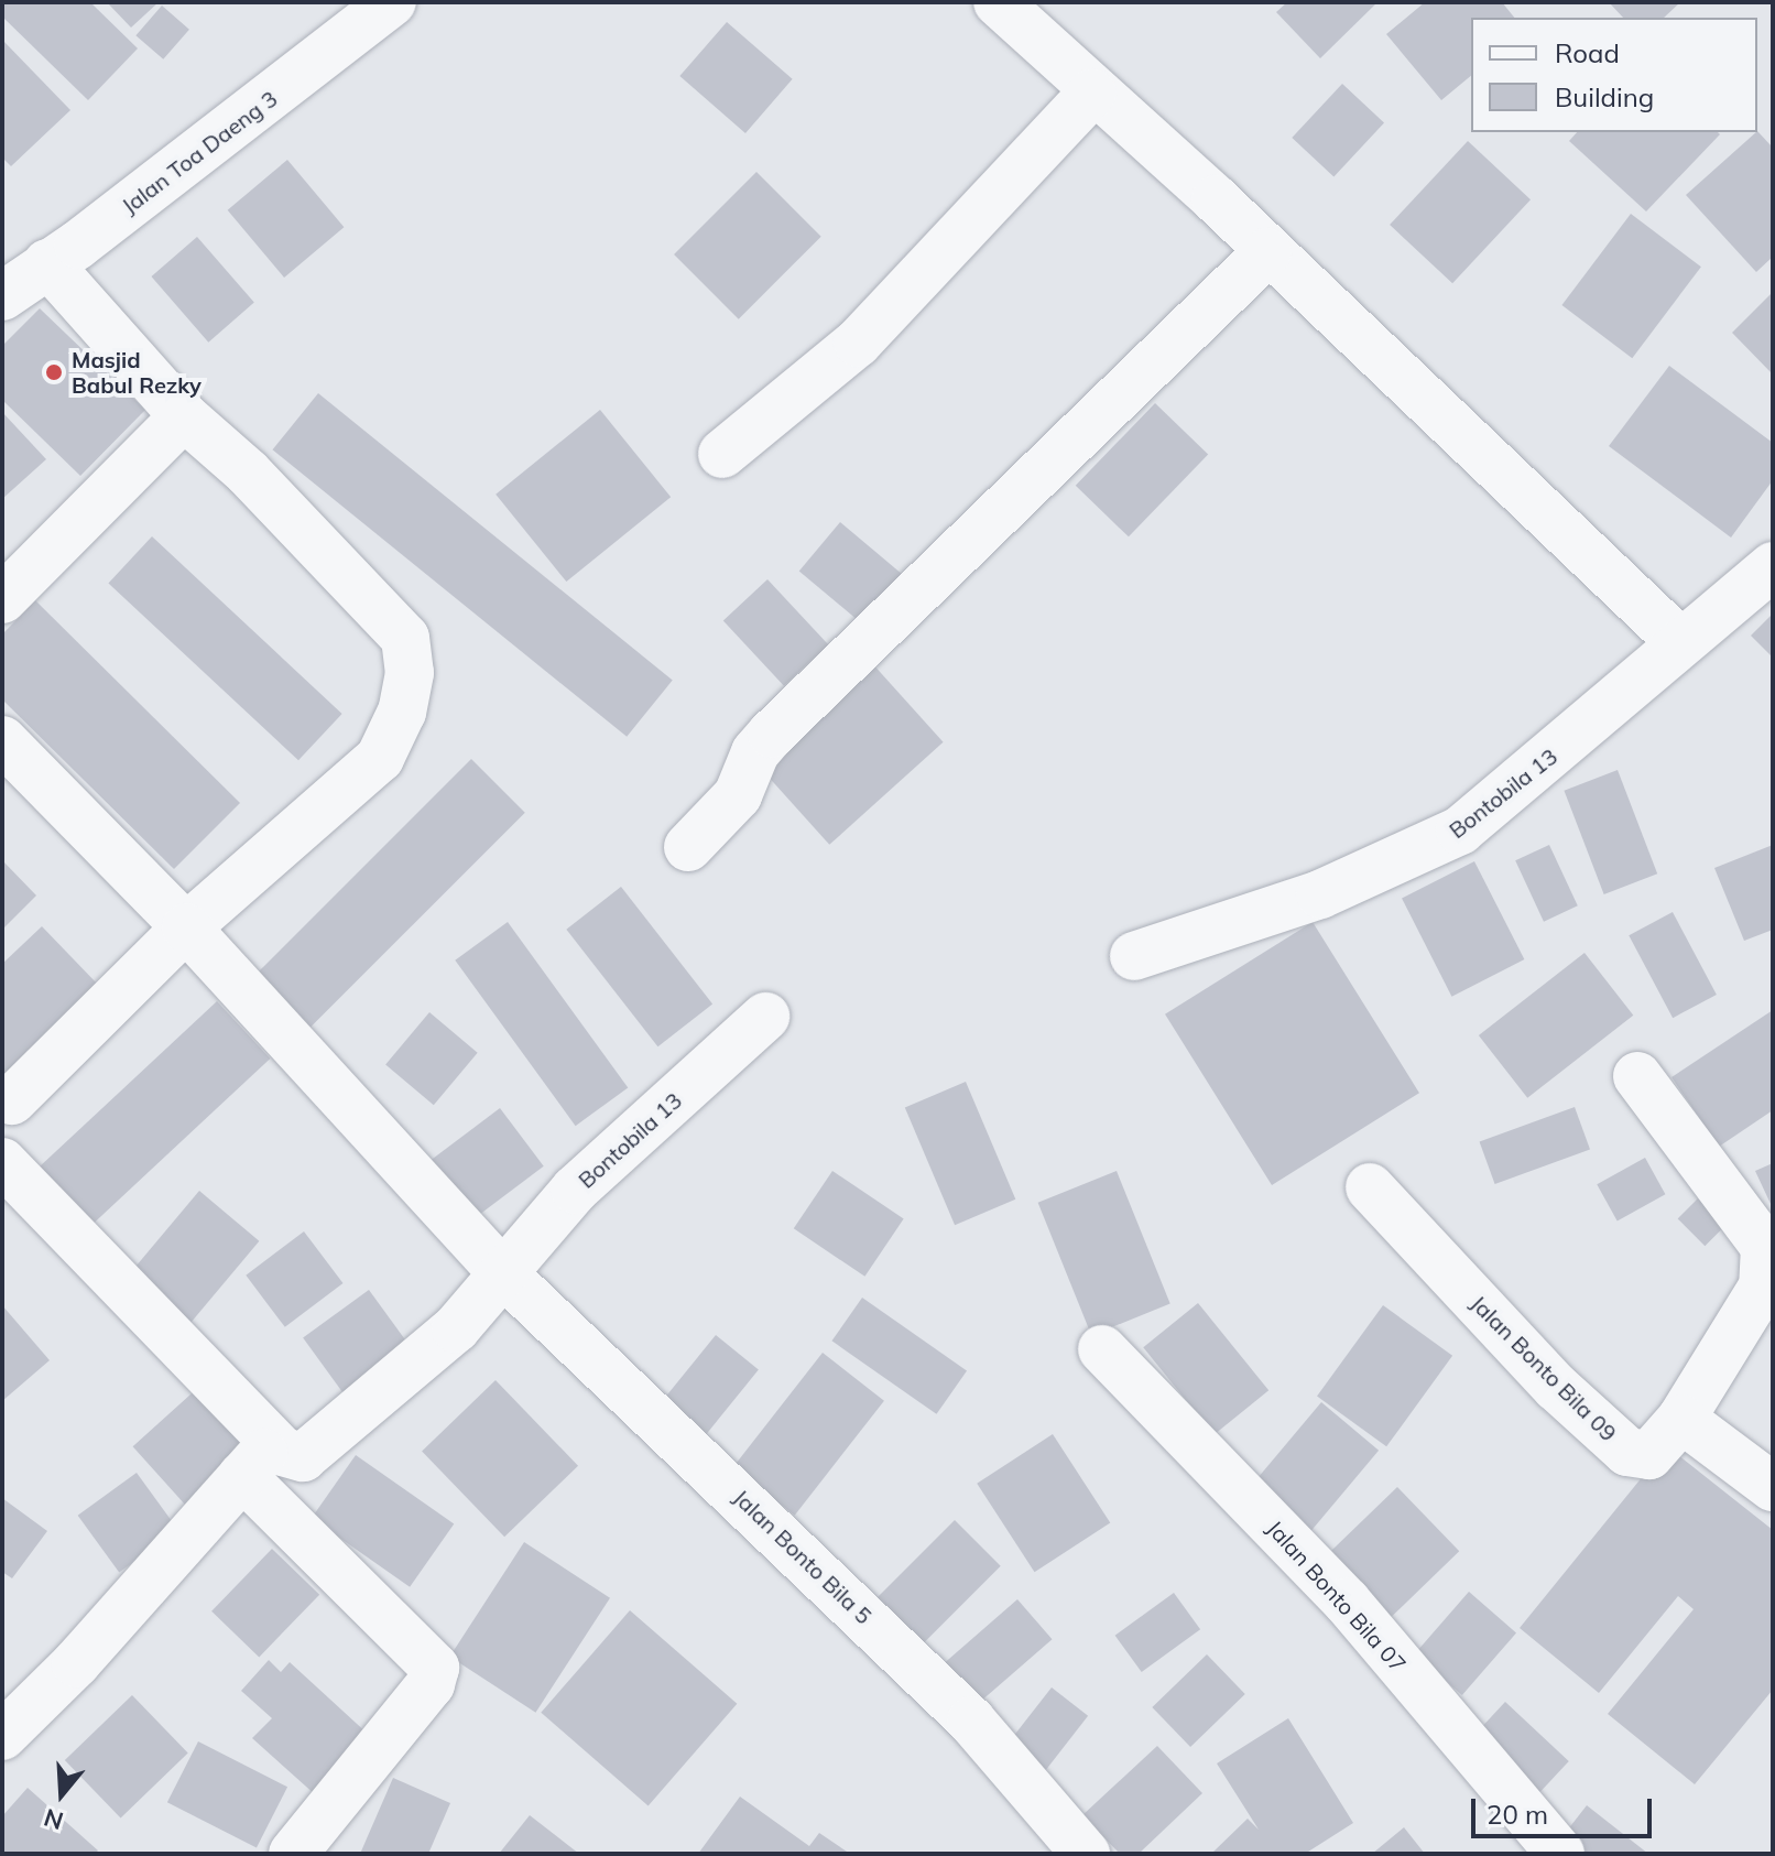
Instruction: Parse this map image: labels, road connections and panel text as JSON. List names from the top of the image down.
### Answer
{
  "streets": {
    "street": [
      "Jalan Toa Daeng 3",
      "Bontobila 13",
      "Jalan Bonto Bila 09",
      "Jalan Bonto Bila 5",
      "Jalan Bonto Bila 07"
    ]
  },
  "crossings": [
    ["Bontobila 13", "Jalan Bonto Bila 5"]
  ],
  "places": ["Masjid Babul Rezky"],
  "legend": ["Road", "Building"],
  "scale_bar": "20 m",
  "north": "bottom"
}
